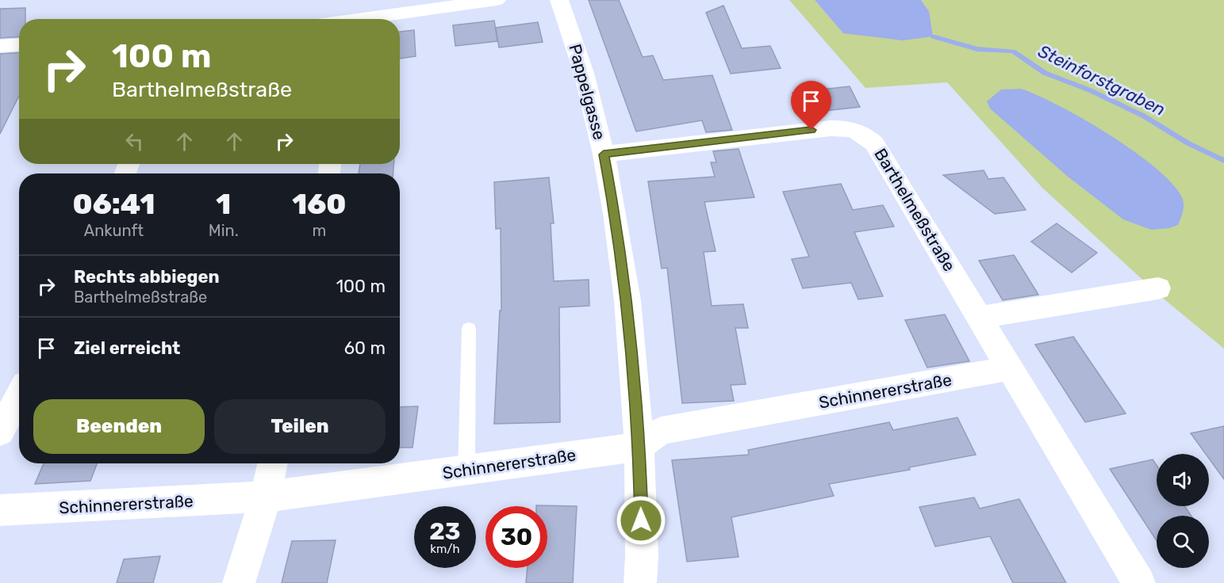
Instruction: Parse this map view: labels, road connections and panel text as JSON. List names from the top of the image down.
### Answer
{
  "streets": {
    "street": ["Pappelgasse", "Barthelmeßstraße", "Schinnererstraße"]
  },
  "crossings": [
    ["Pappelgasse", "Barthelmeßstraße"],
    ["Pappelgasse", "Schinnererstraße"],
    ["Barthelmeßstraße", "Schinnererstraße"]
  ],
  "water": ["Steinforstgraben"],
  "page": {
    "turn": ["100 m", "Barthelmeßstraße"],
    "eta": [
      "06:41",
      "Ankunft",
      "1",
      "Min.",
      "160",
      "m"
    ],
    "list": [
      {
        "name": "Rechts abbiegen",
        "note": "Barthelmeßstraße",
        "value": "100 m"
      },
      {
        "name": "Ziel erreicht",
        "value": "60 m"
      }
    ],
    "buttons": ["Beenden", "Teilen"],
    "speed": "23 km/h",
    "limit": "30"
  }
}
